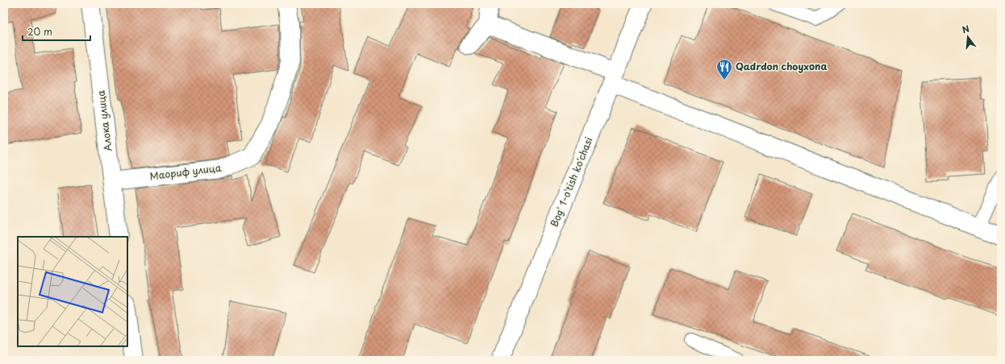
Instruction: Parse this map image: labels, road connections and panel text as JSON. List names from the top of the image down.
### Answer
{
  "streets": {
    "street": ["Алока улица", "Маориф улица", "Bog' 1-o'tish ko'chasi"]
  },
  "crossings": [
    ["Алока улица", "Маориф улица"]
  ],
  "places": {
    "restaurant": ["Qadrdon choyxona"]
  },
  "scale_bar": "20 m",
  "north": "top"
}
